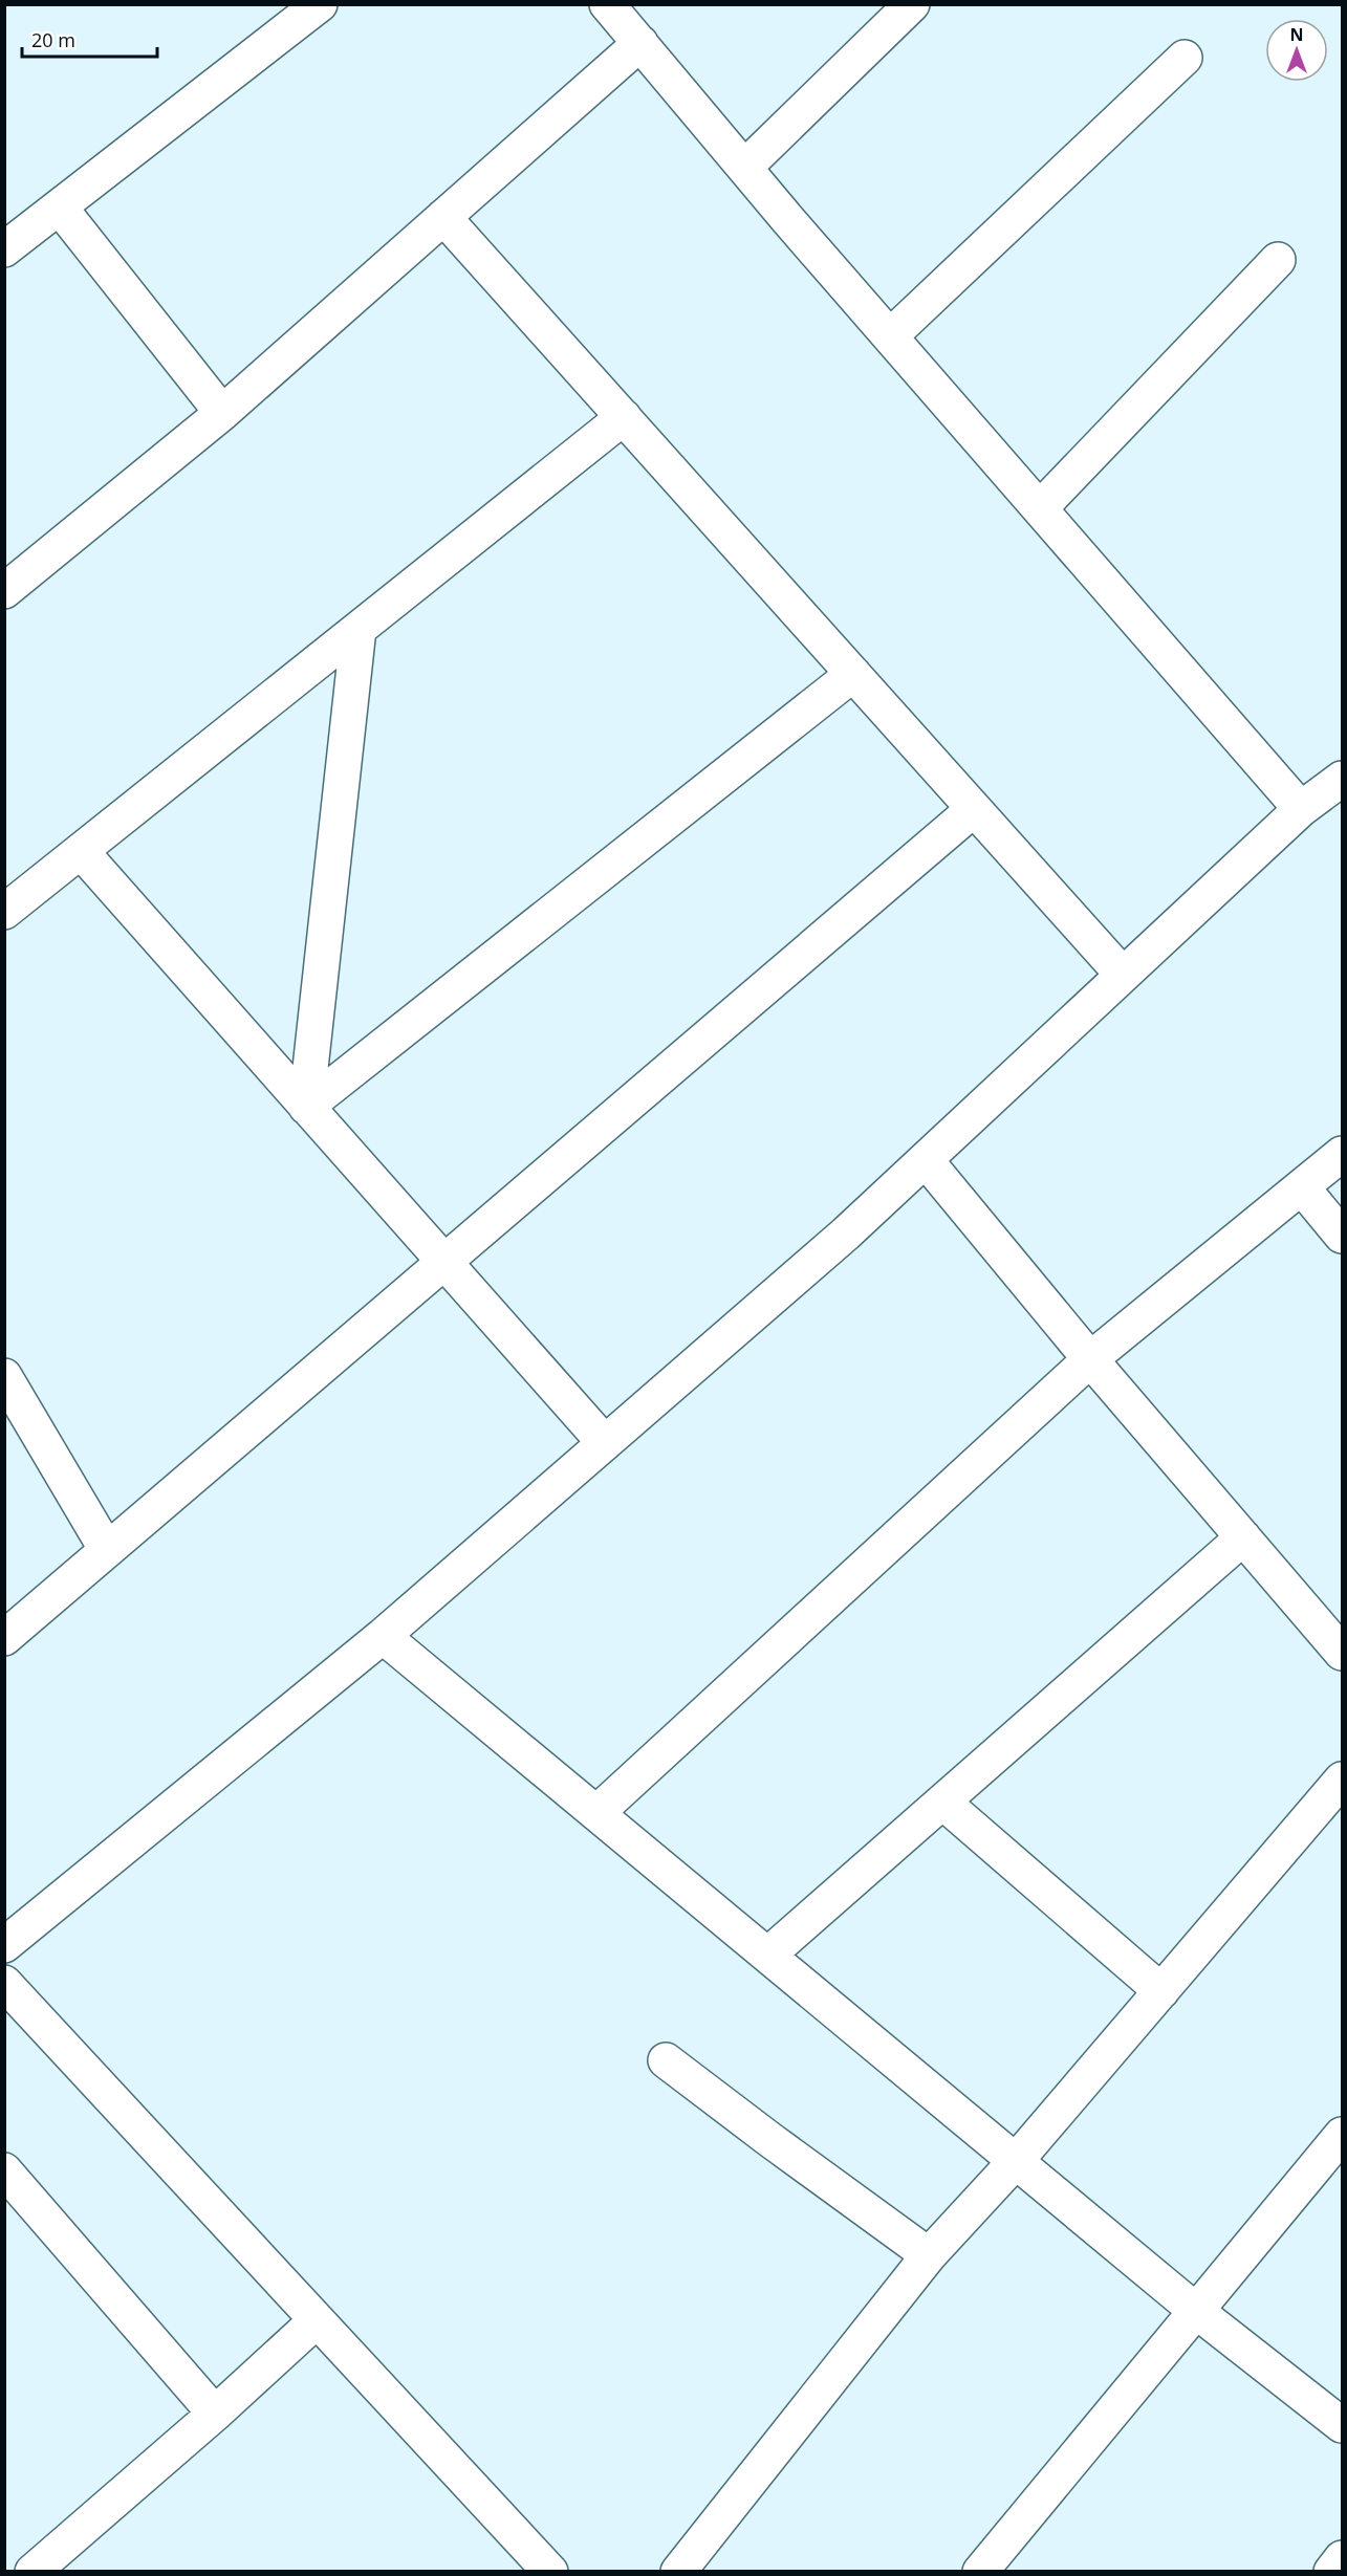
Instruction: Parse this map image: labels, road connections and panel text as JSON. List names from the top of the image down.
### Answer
{
  "scale_bar": "20 m",
  "north": "top"
}
